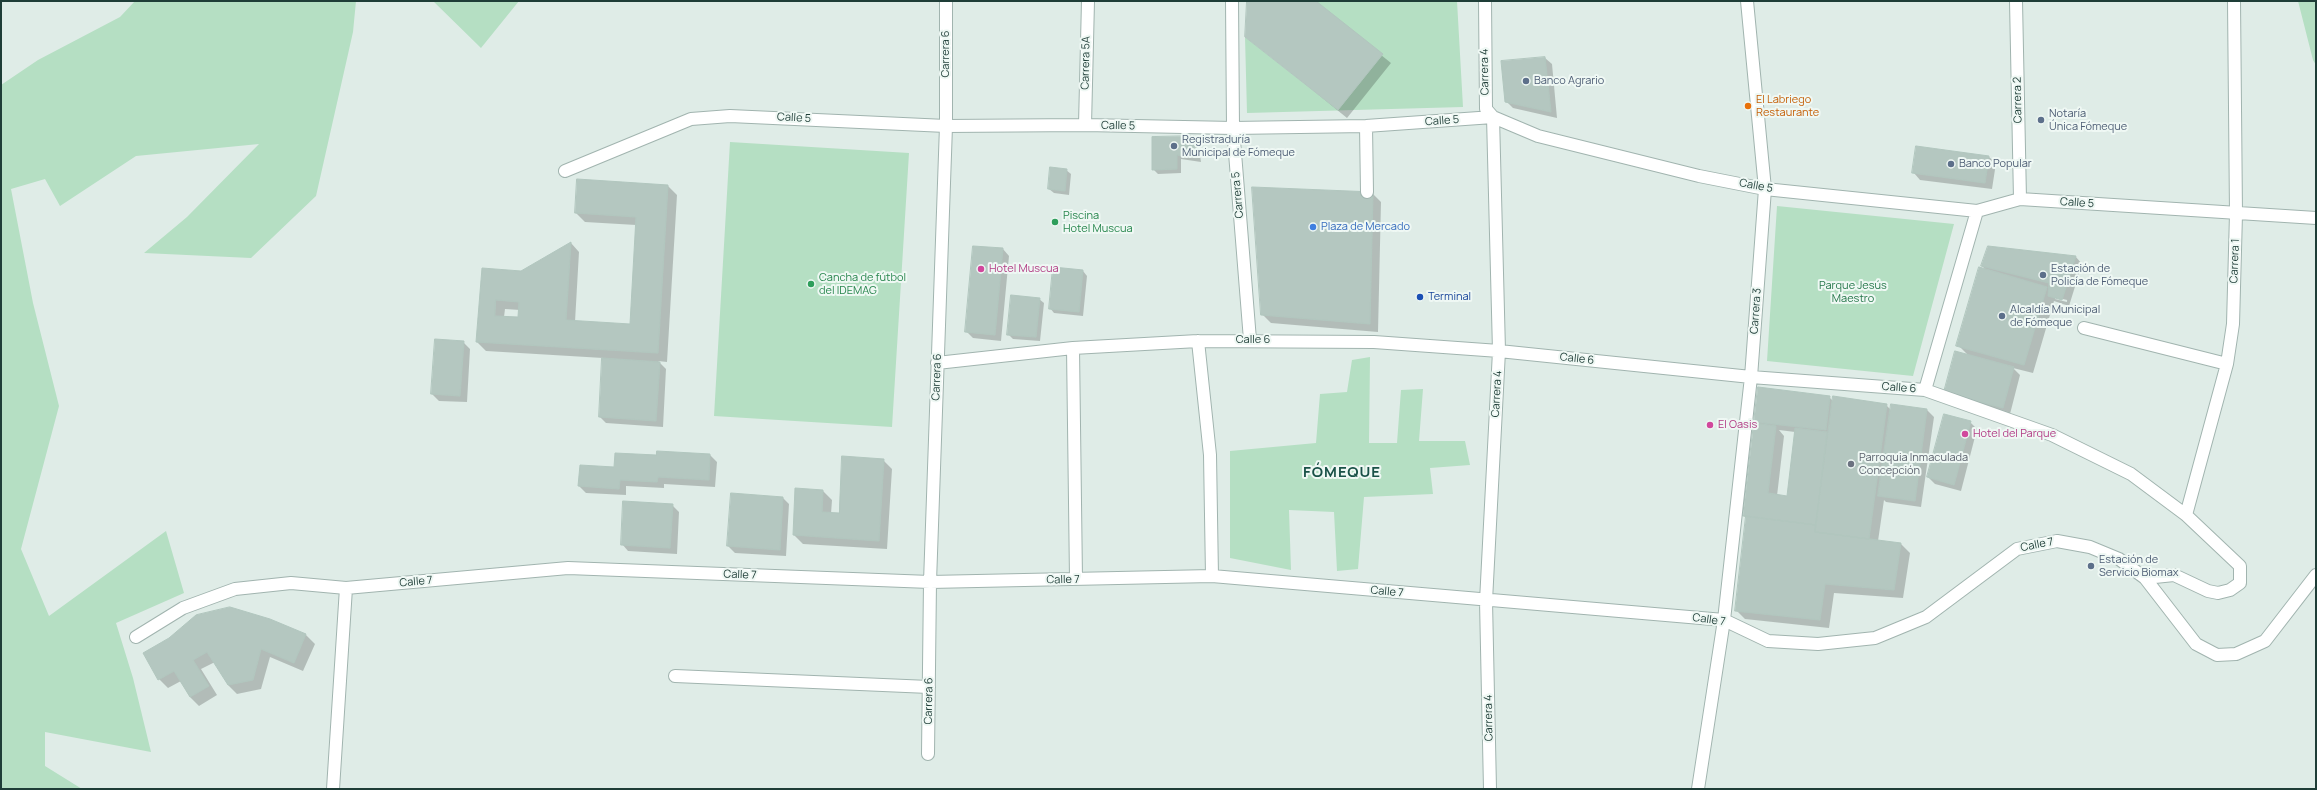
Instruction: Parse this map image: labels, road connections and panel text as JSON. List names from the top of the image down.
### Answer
{
  "streets": {
    "street": [
      "Carrera 6",
      "Carrera 5A",
      "Carrera 4",
      "Carrera 2",
      "Calle 5",
      "Carrera 5",
      "Carrera 1",
      "Carrera 3",
      "Calle 6",
      "Calle 7"
    ]
  },
  "crossings": [
    ["Carrera 6", "Calle 5"],
    ["Carrera 6", "Calle 6"],
    ["Carrera 6", "Calle 7"],
    ["Carrera 5A", "Calle 5"],
    ["Carrera 4", "Calle 5"],
    ["Carrera 4", "Calle 6"],
    ["Carrera 4", "Calle 7"],
    ["Carrera 2", "Calle 5"],
    ["Calle 5", "Carrera 5"],
    ["Calle 5", "Carrera 1"],
    ["Calle 5", "Carrera 3"],
    ["Carrera 5", "Calle 6"],
    ["Carrera 1", "Calle 6"],
    ["Carrera 3", "Calle 6"],
    ["Carrera 3", "Calle 7"],
    ["Calle 6", "Calle 7"]
  ],
  "districts": ["FÓMEQUE"],
  "parks": ["Parque Jesús Maestro"],
  "places": [
    "Banco Agrario",
    "El Labriego Restaurante",
    "Notaría Única Fómeque",
    "Registraduría Municipal de Fómeque",
    "Banco Popular",
    "Piscina Hotel Muscua",
    "Plaza de Mercado",
    "Hotel Muscua",
    "Estación de Policía de Fómeque",
    "Cancha de fútbol del IDEMAG",
    "Terminal",
    "Alcaldía Municipal de Fómeque",
    "El Oasis",
    "Hotel del Parque",
    "Parroquia Inmaculada Concepción",
    "Estación de Servicio Biomax"
  ]
}
